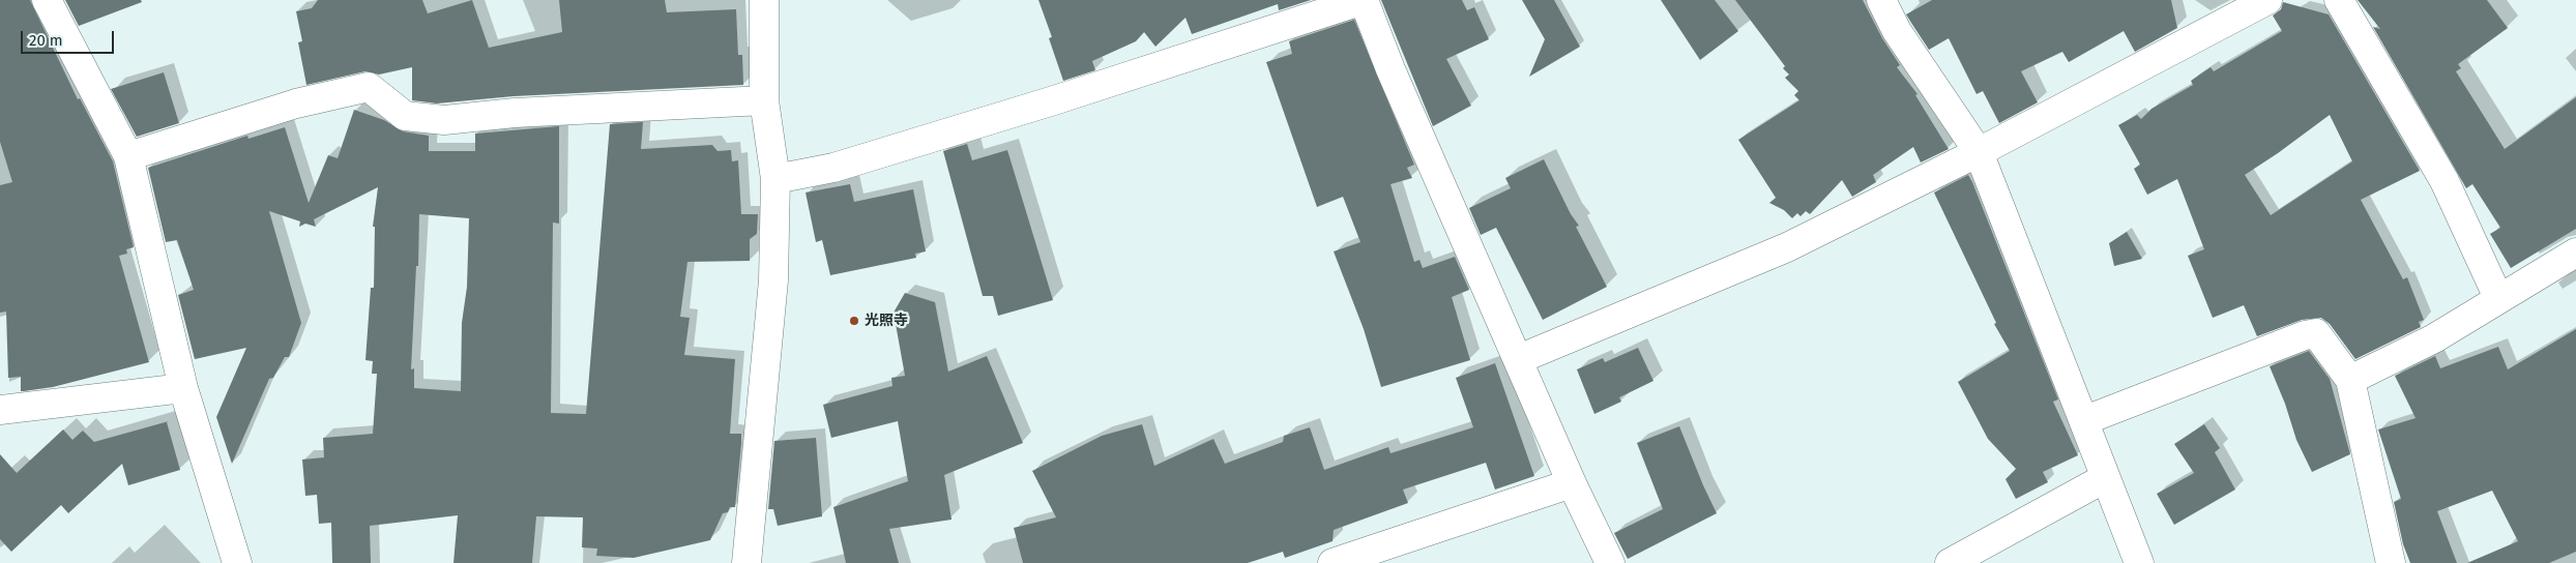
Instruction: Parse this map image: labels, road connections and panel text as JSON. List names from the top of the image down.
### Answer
{
  "places": ["光照寺"],
  "scale_bar": "20 m"
}
